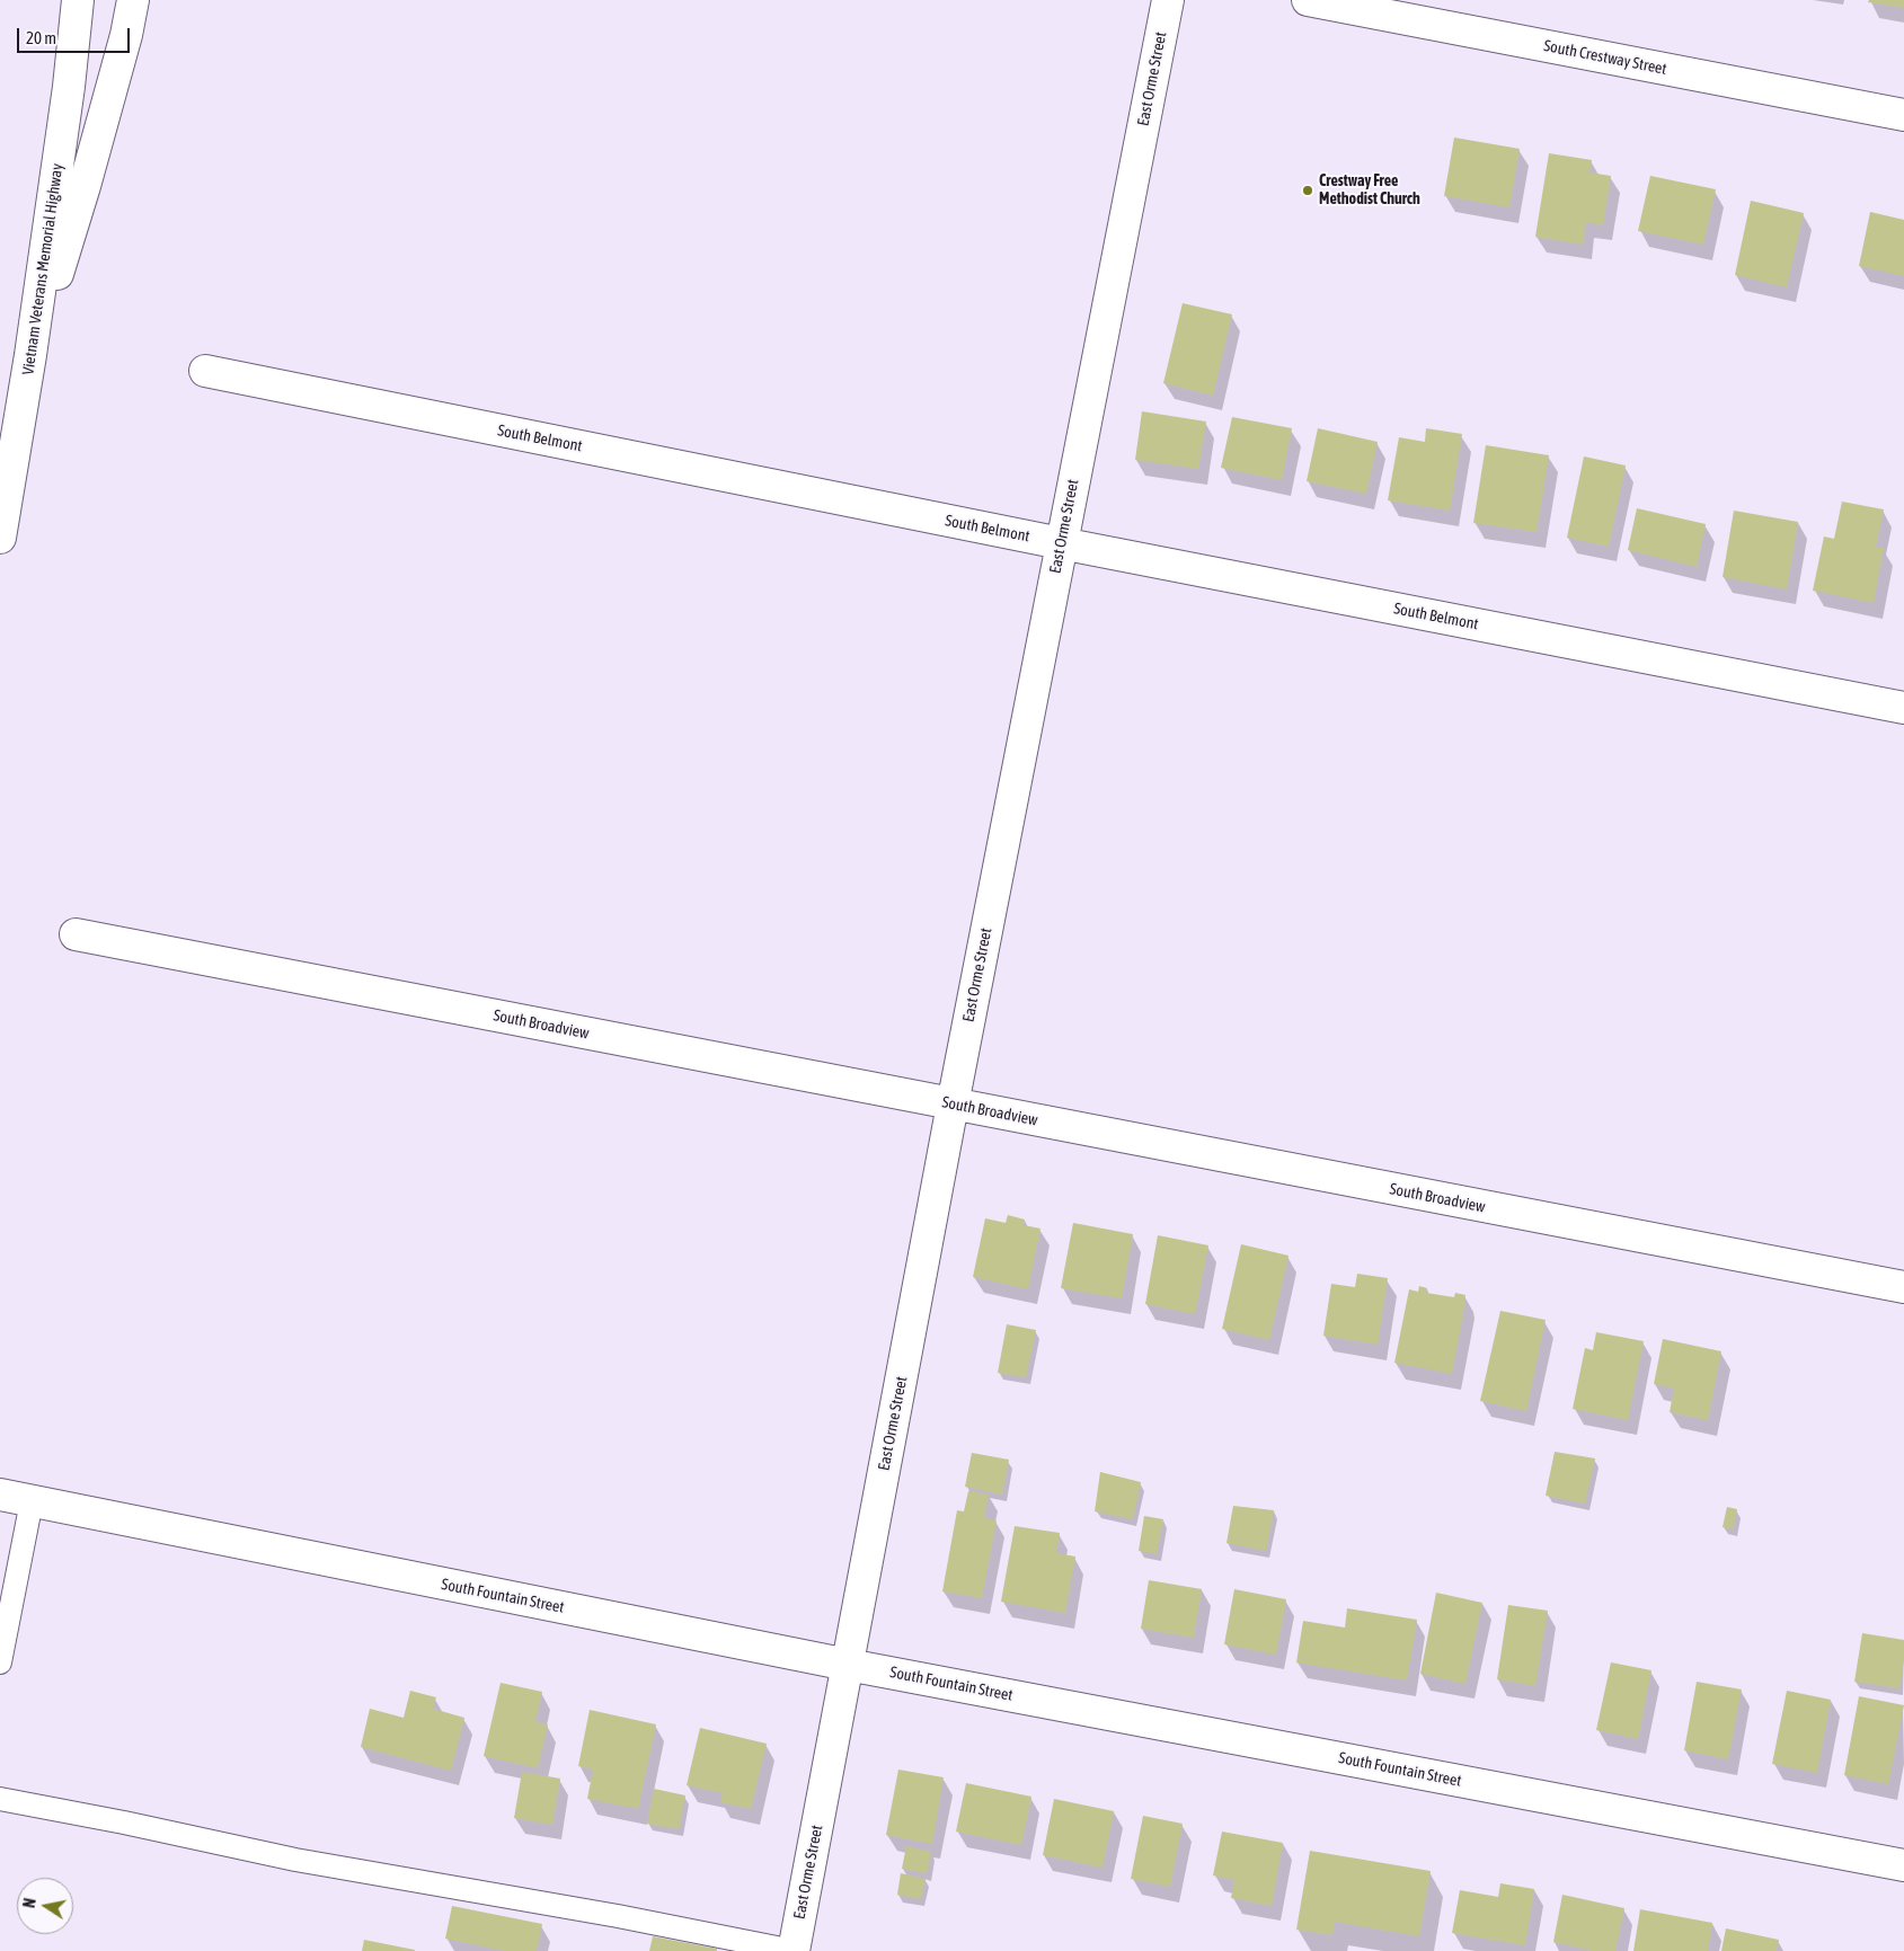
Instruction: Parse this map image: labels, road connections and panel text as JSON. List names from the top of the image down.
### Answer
{
  "streets": {
    "main road": [
      "South Crestway Street",
      "East Orme Street",
      "Vietnam Veterans Memorial Highway",
      "South Belmont",
      "South Broadview",
      "South Fountain Street"
    ]
  },
  "crossings": [
    ["East Orme Street", "South Belmont"],
    ["East Orme Street", "South Broadview"],
    ["East Orme Street", "South Fountain Street"]
  ],
  "places": ["Crestway Free Methodist Church"],
  "scale_bar": "20 m",
  "north": "left"
}
